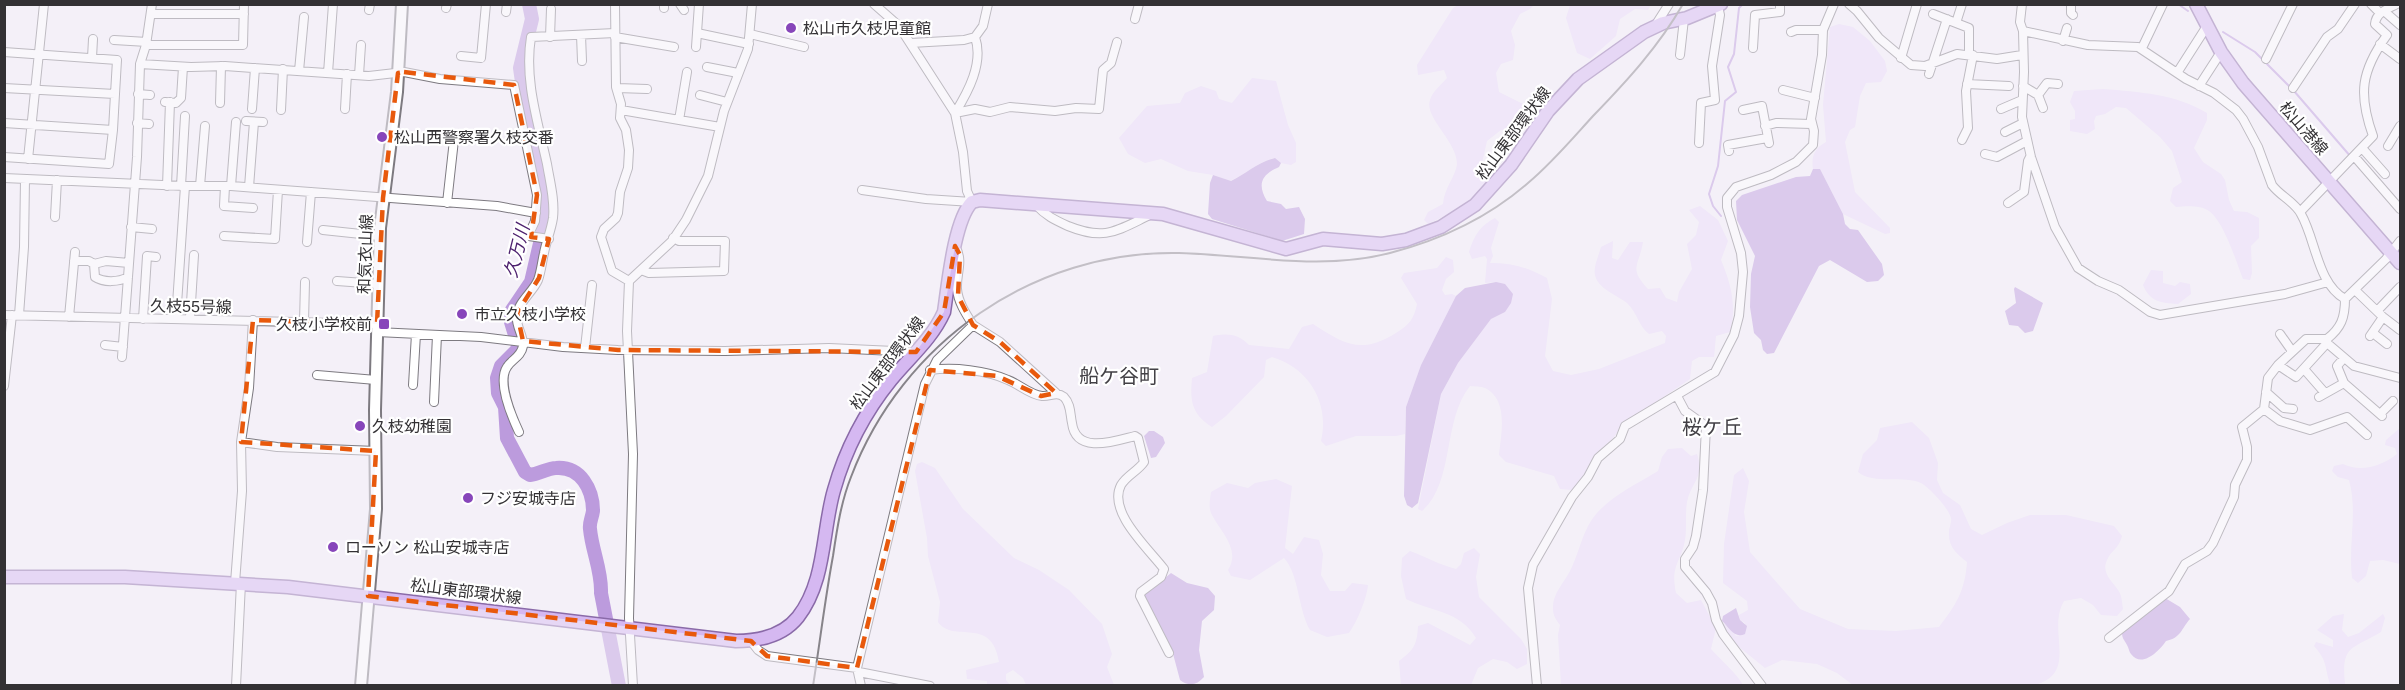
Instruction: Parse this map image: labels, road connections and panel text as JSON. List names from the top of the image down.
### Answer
{
  "streets": {
    "main road": ["松山港線", "松山東部環状線", "和気衣山線"],
    "street": ["久枝55号線"]
  },
  "crossings": [
    ["松山東部環状線", "和気衣山線"],
    ["松山東部環状線", "久枝55号線"],
    ["和気衣山線", "久枝55号線"]
  ],
  "districts": ["船ケ谷町", "桜ケ丘"],
  "water": ["久万川"],
  "places": {
    "other": [
      "松山市久枝児童館",
      "松山西警察署久枝交番",
      "市立久枝小学校",
      "久枝幼稚園",
      "フジ安城寺店",
      "ローソン 松山安城寺店"
    ],
    "transit": ["久枝小学校前"]
  }
}
